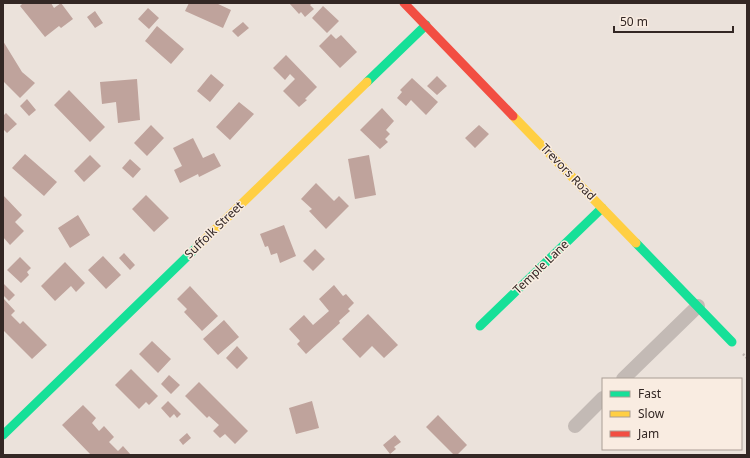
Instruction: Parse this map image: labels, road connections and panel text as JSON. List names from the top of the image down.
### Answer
{
  "streets": {
    "street": ["Trevors Road", "Suffolk Street", "Temple Lane"]
  },
  "crossings": [
    ["Trevors Road", "Suffolk Street"],
    ["Trevors Road", "Temple Lane"]
  ],
  "legend": ["Fast", "Slow", "Jam"],
  "scale_bar": "50 m"
}
